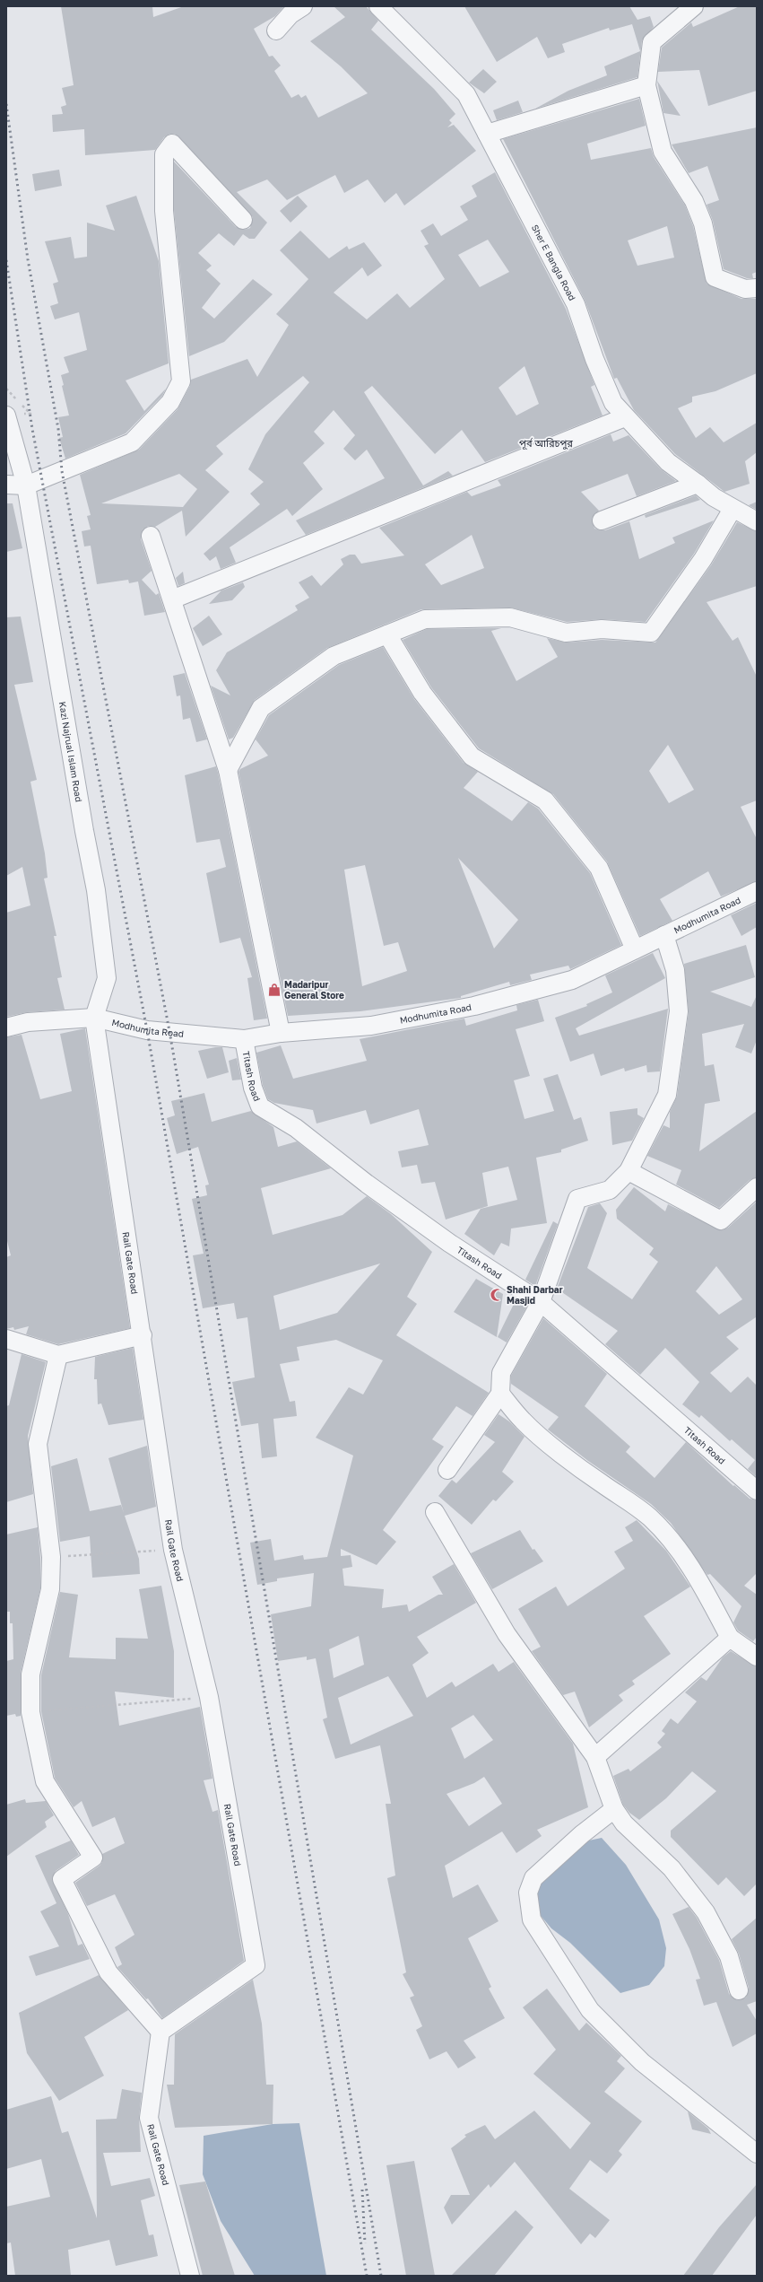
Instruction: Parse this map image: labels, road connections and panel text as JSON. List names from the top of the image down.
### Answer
{
  "streets": {
    "street": [
      "Sher E Bangla Road",
      "Kazi Najrual Islam Road",
      "Modhumita Road",
      "Titash Road",
      "Rail Gate Road"
    ]
  },
  "crossings": [
    ["Kazi Najrual Islam Road", "Modhumita Road"],
    ["Kazi Najrual Islam Road", "Rail Gate Road"],
    ["Modhumita Road", "Titash Road"],
    ["Modhumita Road", "Rail Gate Road"]
  ],
  "districts": ["পূর্ব আরিচপুর"],
  "places": {
    "shop": ["Madaripur General Store"],
    "mosque": ["Shahi Darbar Masjid"]
  }
}
